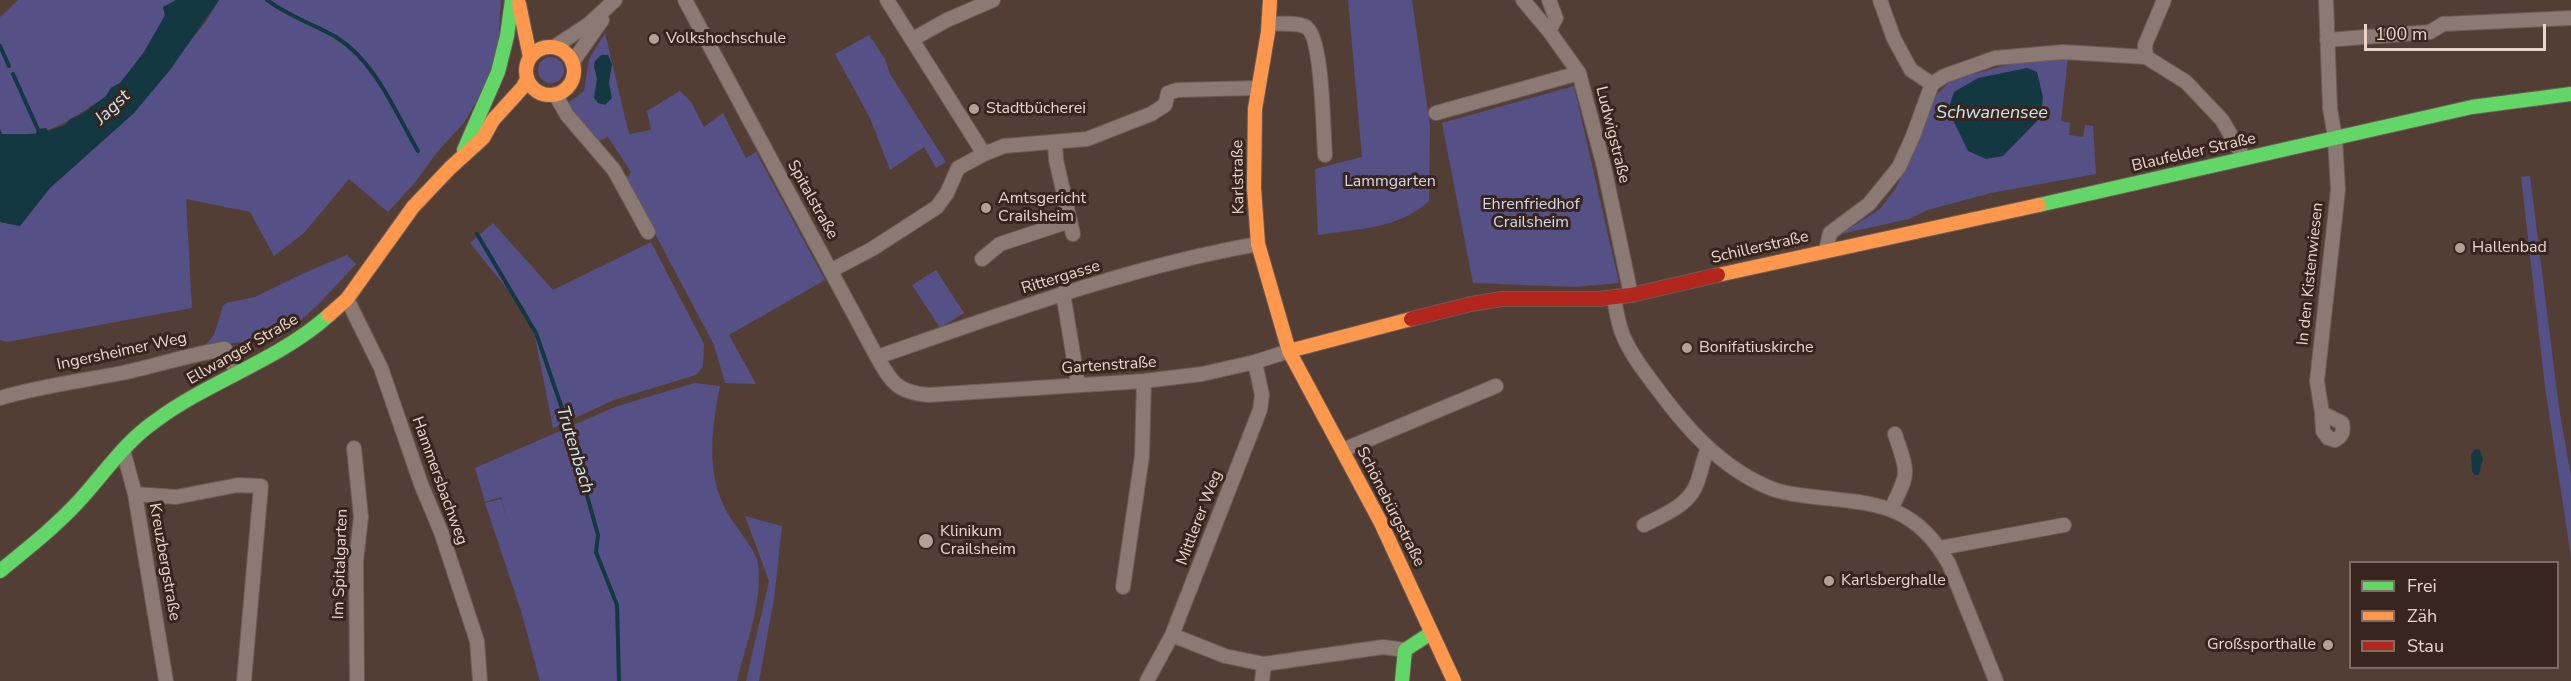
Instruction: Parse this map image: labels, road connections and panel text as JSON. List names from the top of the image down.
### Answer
{
  "streets": {
    "main road": [
      "Blaufelder Straße",
      "Karlstraße",
      "Schillerstraße",
      "Ellwanger Straße",
      "Schönebürgstraße"
    ],
    "street": [
      "Ludwigstraße",
      "Spitalstraße",
      "In den Kistenwiesen",
      "Rittergasse",
      "Ingersheimer Weg",
      "Gartenstraße",
      "Hammersbachweg",
      "Mittlerer Weg",
      "Kreuzbergstraße",
      "Im Spitalgarten"
    ]
  },
  "crossings": [
    ["Ludwigstraße", "Schillerstraße"],
    ["Blaufelder Straße", "Schillerstraße"],
    ["Blaufelder Straße", "In den Kistenwiesen"],
    ["Karlstraße", "Schillerstraße"],
    ["Karlstraße", "Rittergasse"],
    ["Karlstraße", "Gartenstraße"],
    ["Karlstraße", "Schönebürgstraße"],
    ["Spitalstraße", "Rittergasse"],
    ["Spitalstraße", "Gartenstraße"],
    ["Schillerstraße", "Gartenstraße"],
    ["Schillerstraße", "Schönebürgstraße"],
    ["Ellwanger Straße", "Ingersheimer Weg"],
    ["Ellwanger Straße", "Hammersbachweg"],
    ["Ellwanger Straße", "Kreuzbergstraße"],
    ["Gartenstraße", "Schönebürgstraße"],
    ["Gartenstraße", "Mittlerer Weg"]
  ],
  "water": ["Jagst", "Schwanensee", "Trutenbach"],
  "parks": ["Lammgarten", "Ehrenfriedhof Crailsheim"],
  "places": [
    "Volkshochschule",
    "Stadtbücherei",
    "Amtsgericht Crailsheim",
    "Hallenbad",
    "Bonifatiuskirche",
    "Klinikum Crailsheim",
    "Karlsberghalle",
    "Großsporthalle"
  ],
  "legend": ["Frei", "Zäh", "Stau"],
  "scale_bar": "100 m"
}
